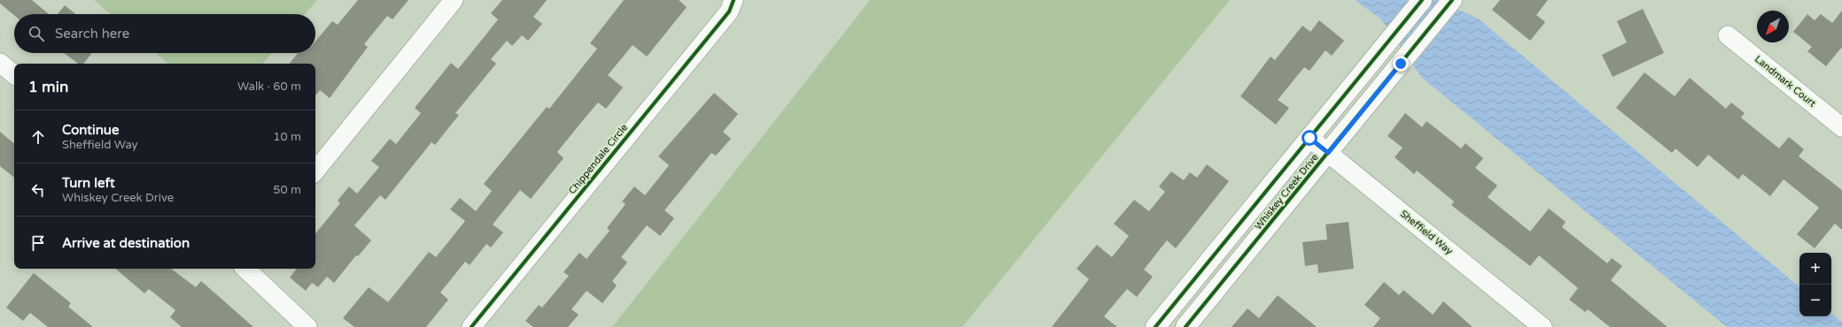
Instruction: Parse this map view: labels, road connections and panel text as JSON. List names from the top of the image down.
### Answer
{
  "streets": {
    "street": [
      "Landmark Court",
      "Chippendale Circle",
      "Whiskey Creek Drive",
      "Sheffield Way"
    ]
  },
  "crossings": [
    ["Whiskey Creek Drive", "Sheffield Way"]
  ],
  "north": "bottom left",
  "page": {
    "search": "Search here",
    "heading": ["1 min", "Walk · 60 m"],
    "list": [
      ["Continue", "Sheffield Way", "10 m"],
      ["Turn left", "Whiskey Creek Drive", "50 m"],
      "Arrive at destination"
    ],
    "map_buttons": ["+", "−"]
  }
}
